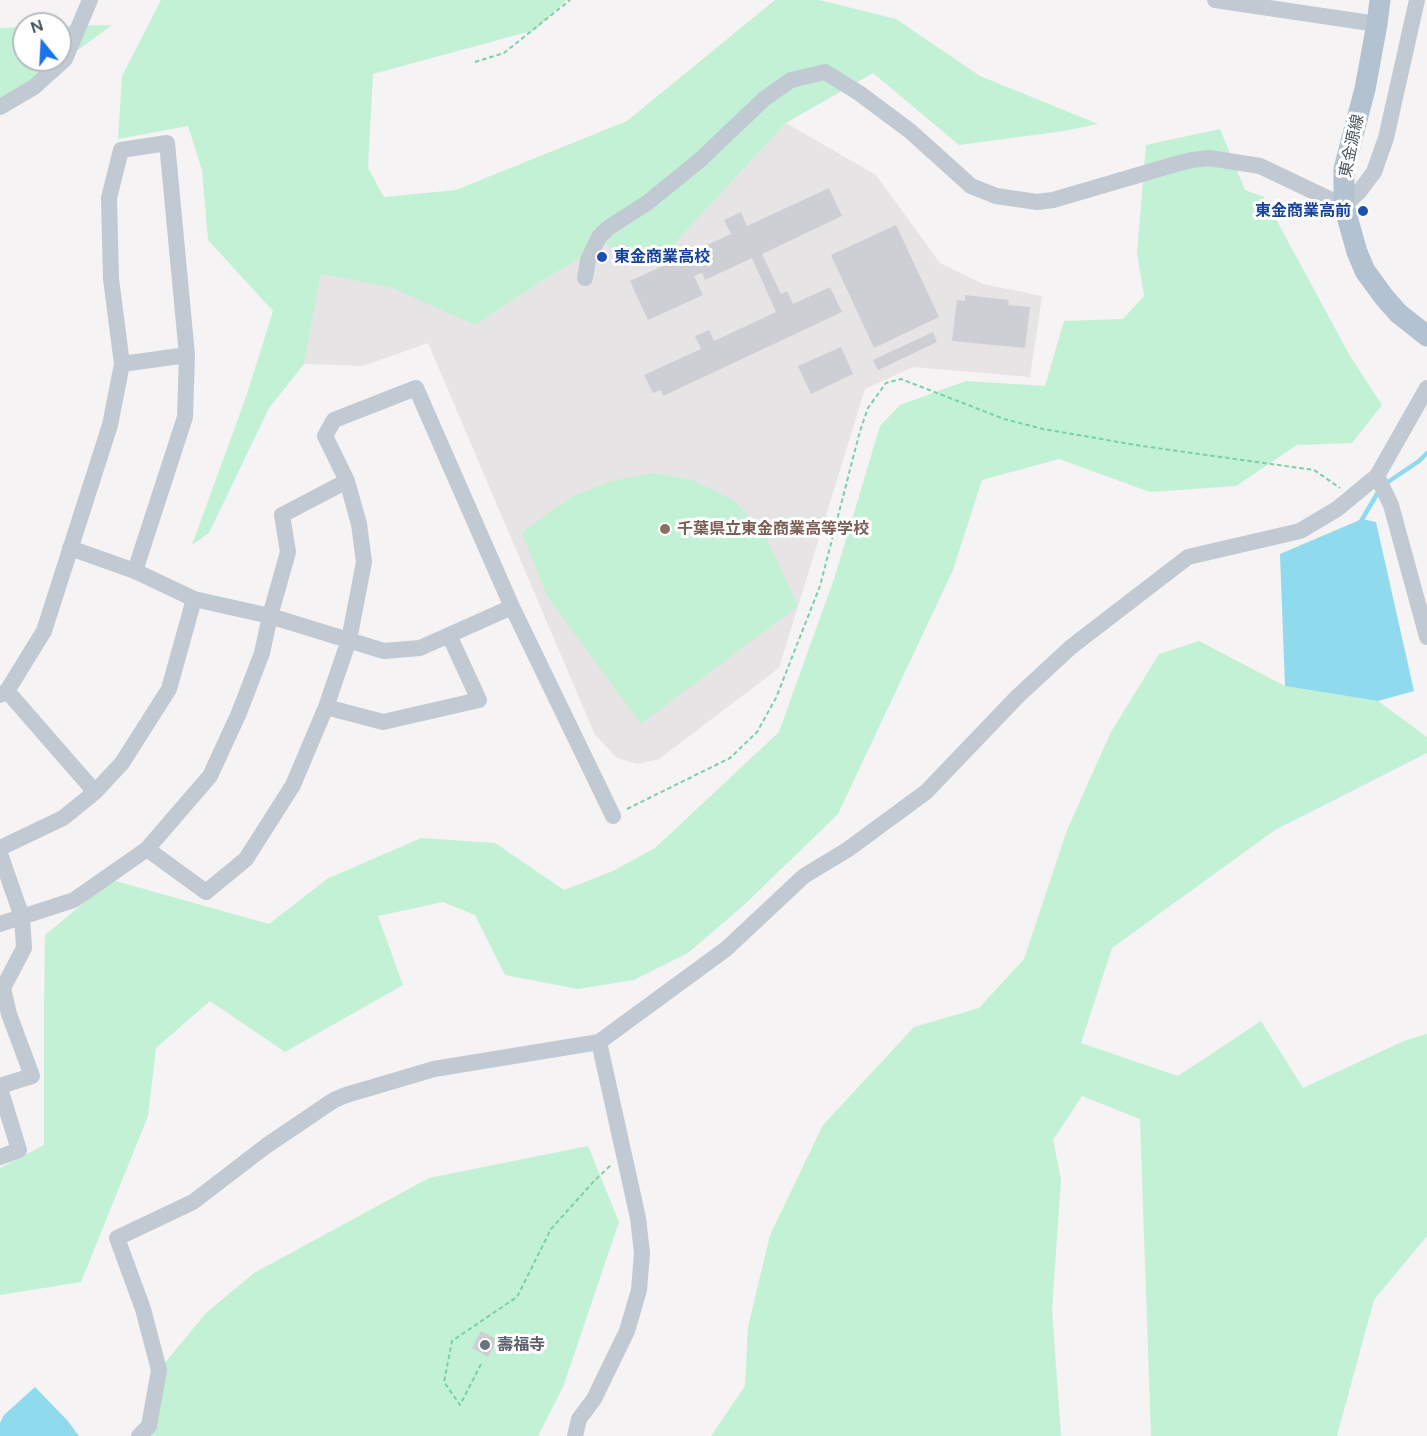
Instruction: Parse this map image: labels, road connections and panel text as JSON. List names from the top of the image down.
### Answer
{
  "streets": {
    "main road": ["東金源線"]
  },
  "places": [
    "東金商業高前",
    "東金商業高校",
    "千葉県立東金商業高等学校",
    "壽福寺"
  ],
  "north": "top"
}
